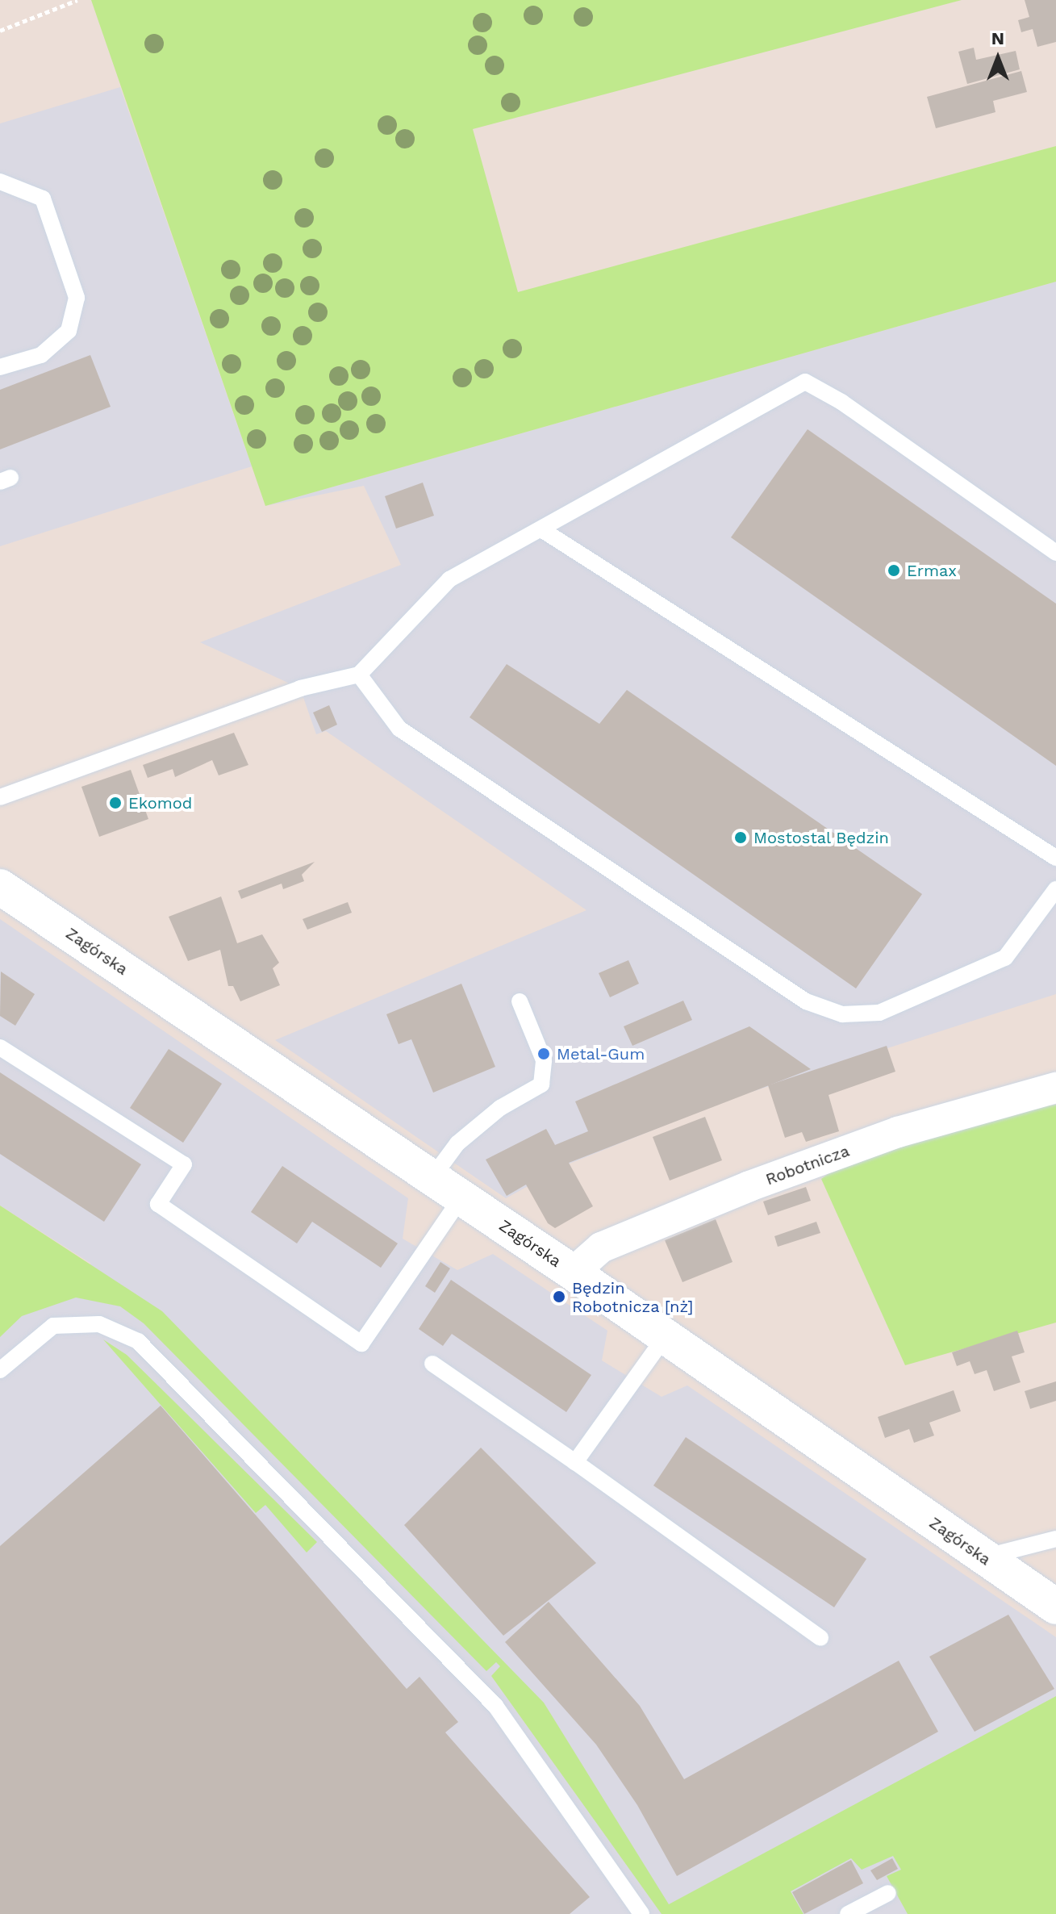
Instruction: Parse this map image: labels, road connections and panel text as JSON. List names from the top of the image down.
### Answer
{
  "streets": {
    "street": ["Zagórska", "Robotnicza"]
  },
  "crossings": [
    ["Zagórska", "Robotnicza"]
  ],
  "places": [
    "Ermax",
    "Ekomod",
    "Mostostal Będzin",
    "Metal-Gum",
    "Będzin Robotnicza [nż]"
  ],
  "north": "top"
}
